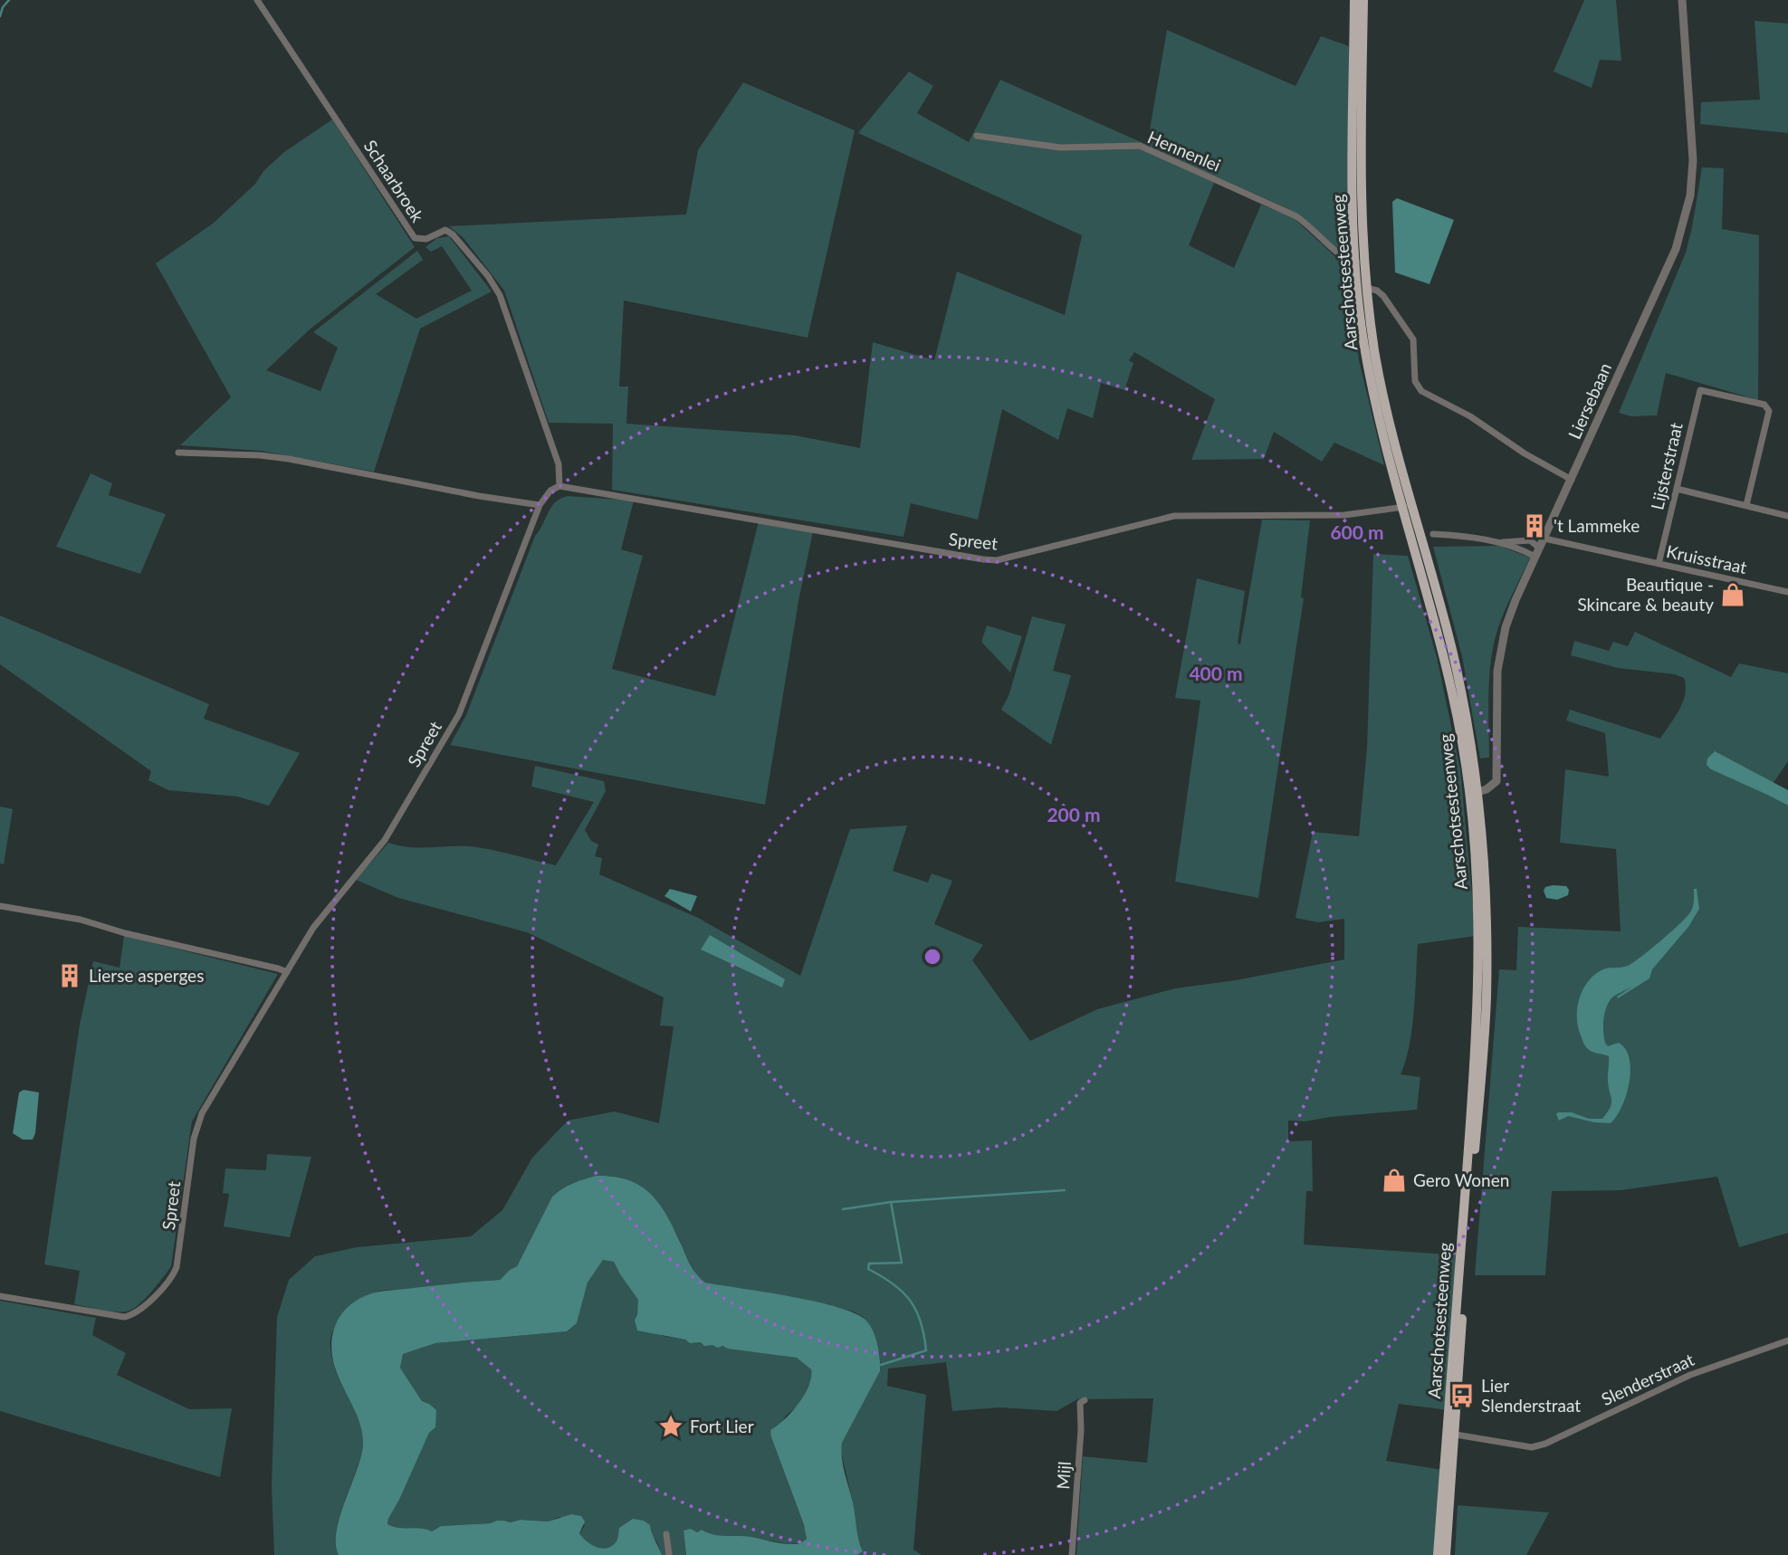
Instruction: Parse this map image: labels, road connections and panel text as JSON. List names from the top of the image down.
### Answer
{
  "streets": {
    "main road": ["Aarschotsesteenweg"],
    "street": [
      "Hennenlei",
      "Schaarbroek",
      "Liersebaan",
      "Lijsterstraat",
      "Spreet",
      "Kruisstraat",
      "Slenderstraat",
      "Mijl"
    ]
  },
  "crossings": [
    ["Hennenlei", "Aarschotsesteenweg"],
    ["Schaarbroek", "Spreet"],
    ["Aarschotsesteenweg", "Liersebaan"],
    ["Aarschotsesteenweg", "Spreet"],
    ["Aarschotsesteenweg", "Slenderstraat"],
    ["Liersebaan", "Kruisstraat"],
    ["Lijsterstraat", "Kruisstraat"]
  ],
  "places": {
    "building": ["'t Lammeke", "Lierse asperges"],
    "shop": ["Beautique - Skincare & beauty", "Gero Wonen"],
    "bus stop": ["Lier Slenderstraat"],
    "place": ["Fort Lier"]
  },
  "rings": ["600 m", "400 m", "200 m"]
}
